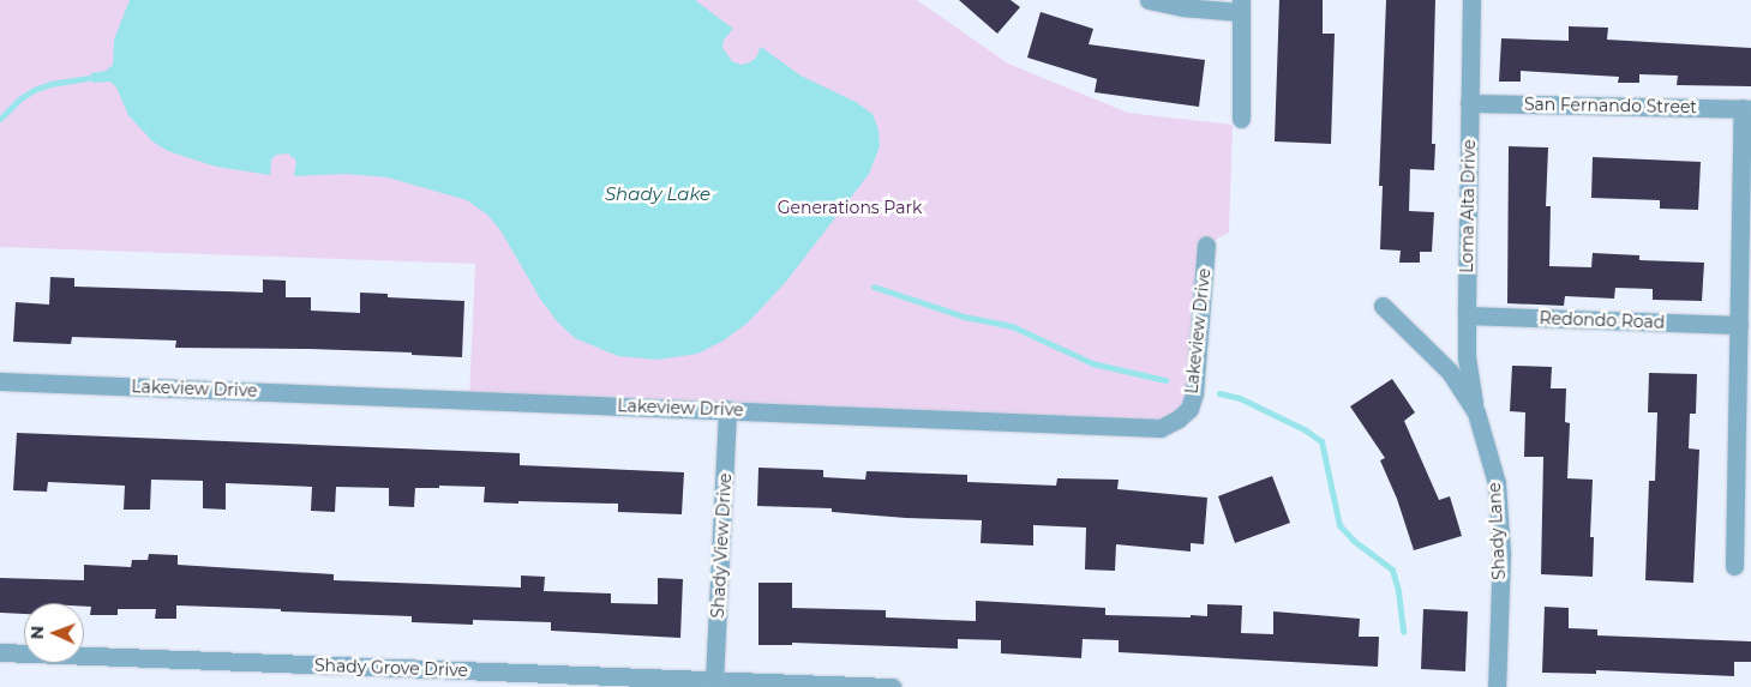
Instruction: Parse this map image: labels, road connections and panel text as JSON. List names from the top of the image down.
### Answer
{
  "streets": {
    "street": [
      "San Fernando Street",
      "Loma Alta Drive",
      "Redondo Road",
      "Lakeview Drive",
      "Shady Lane",
      "Shady View Drive",
      "Shady Grove Drive"
    ]
  },
  "crossings": [
    ["San Fernando Street", "Loma Alta Drive"],
    ["Loma Alta Drive", "Redondo Road"],
    ["Loma Alta Drive", "Shady Lane"],
    ["Lakeview Drive", "Shady View Drive"],
    ["Shady View Drive", "Shady Grove Drive"]
  ],
  "water": ["Shady Lake"],
  "parks": ["Generations Park"],
  "north": "left"
}
